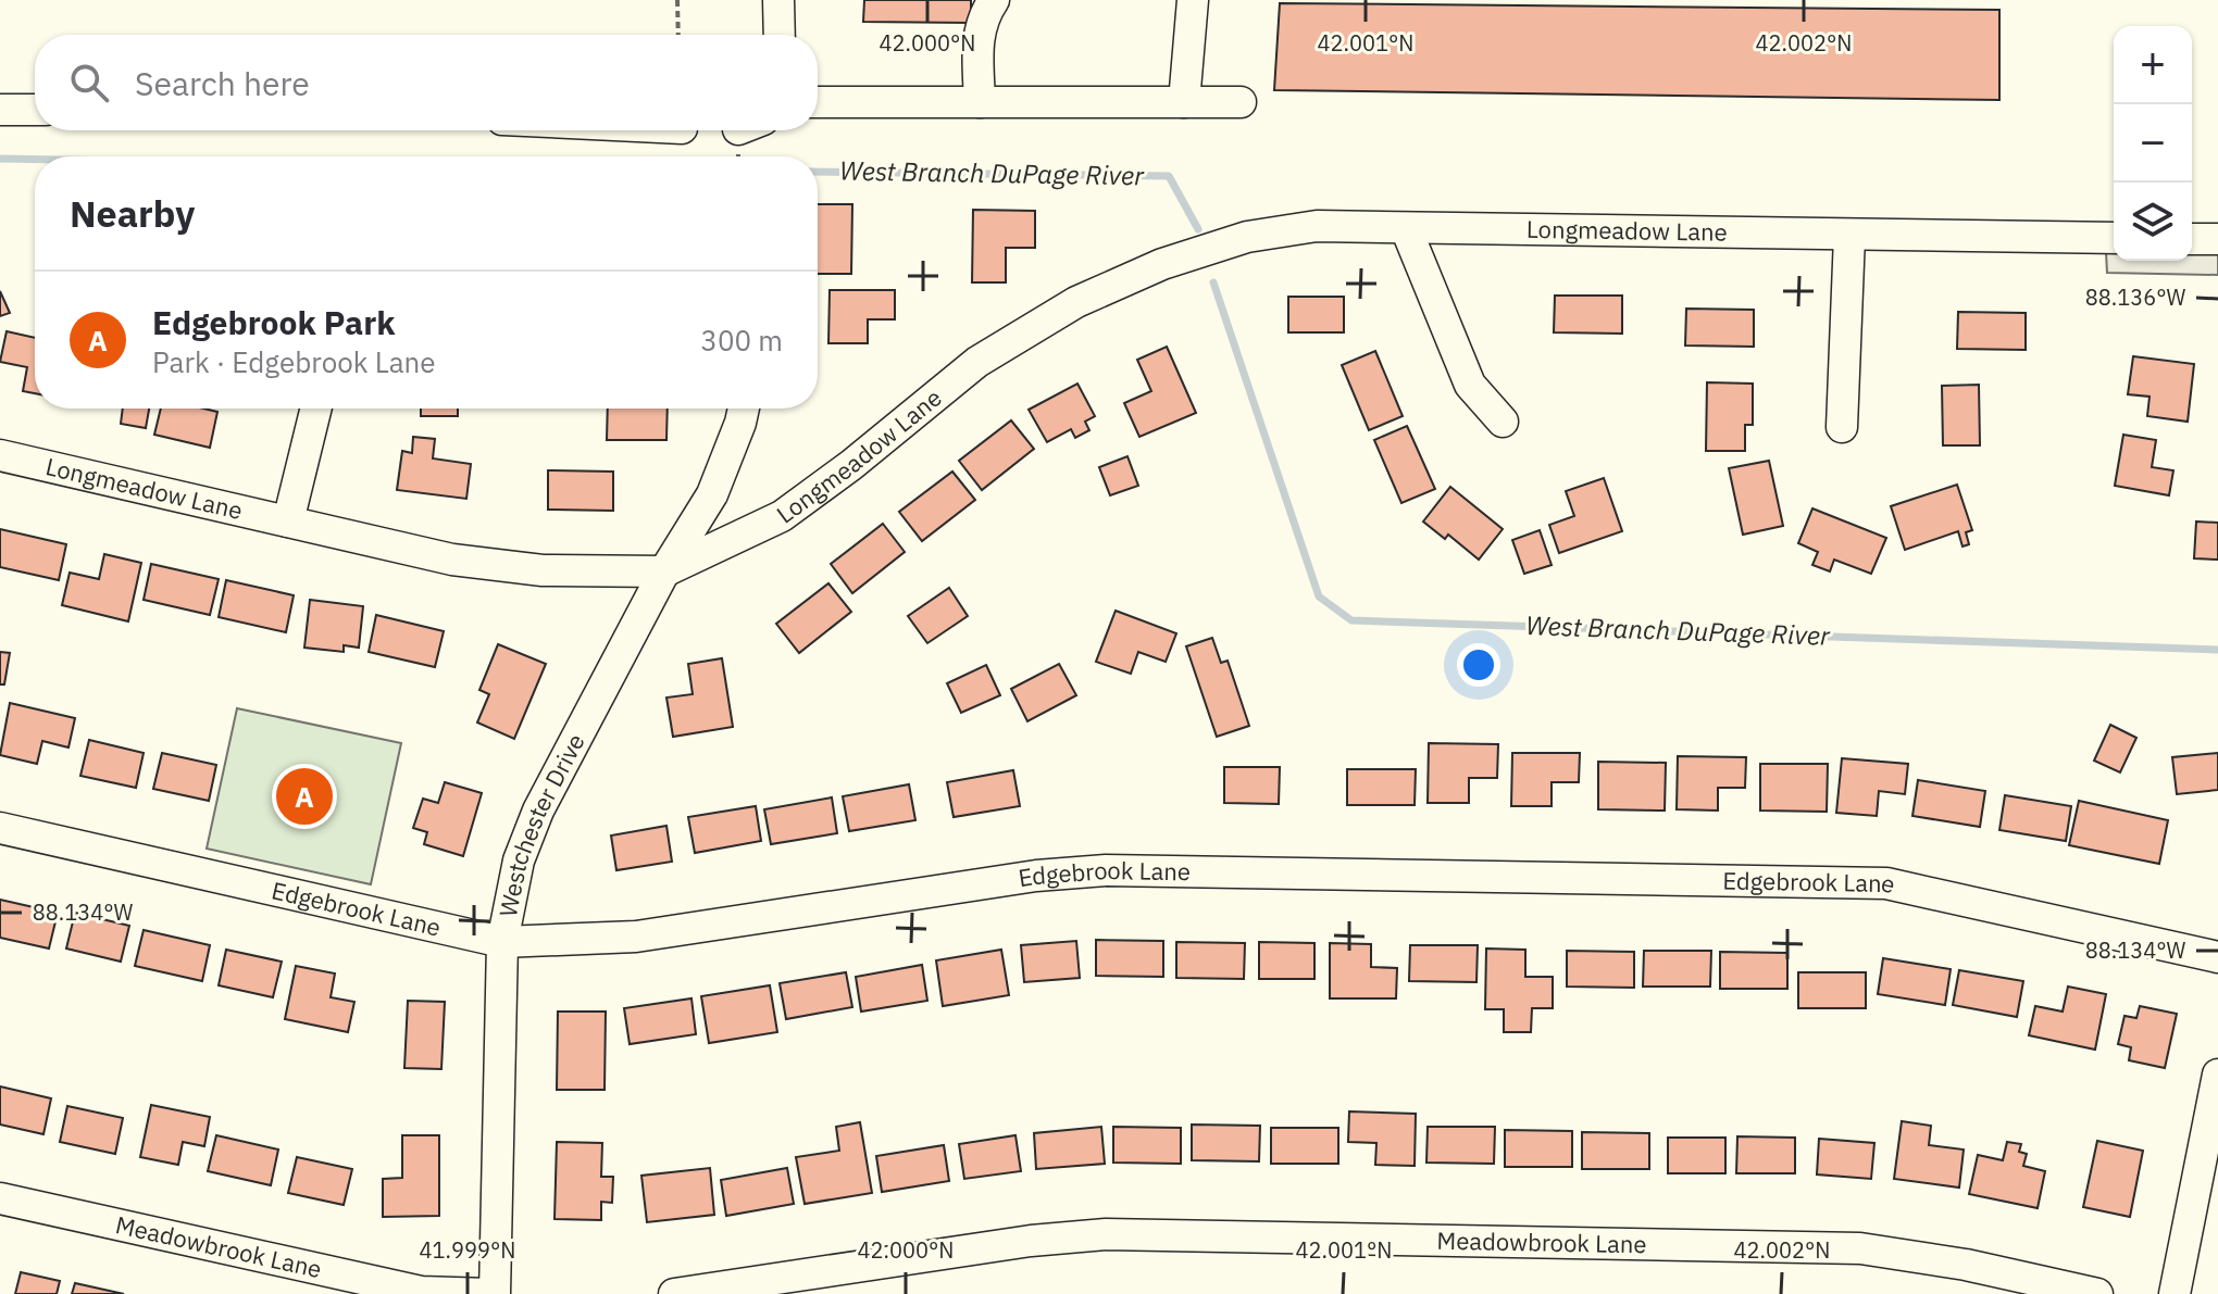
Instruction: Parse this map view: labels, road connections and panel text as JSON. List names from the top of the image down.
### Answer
{
  "streets": {
    "street": [
      "Longmeadow Lane",
      "Westchester Drive",
      "Edgebrook Lane",
      "Meadowbrook Lane"
    ]
  },
  "crossings": [
    ["Longmeadow Lane", "Westchester Drive"],
    ["Westchester Drive", "Edgebrook Lane"],
    ["Westchester Drive", "Meadowbrook Lane"]
  ],
  "water": ["West Branch DuPage River"],
  "page": {
    "map_buttons": ["+", "−"],
    "search": "Search here",
    "heading": "Nearby",
    "list": [
      {
        "mark": "A",
        "name": "Edgebrook Park",
        "note": "Park · Edgebrook Lane",
        "value": "300 m"
      }
    ],
    "pins": "A"
  },
  "coordinates": [
    "42.000°N",
    "42.001°N",
    "42.002°N",
    "88.136°W",
    "88.134°W",
    "41.999°N"
  ]
}
